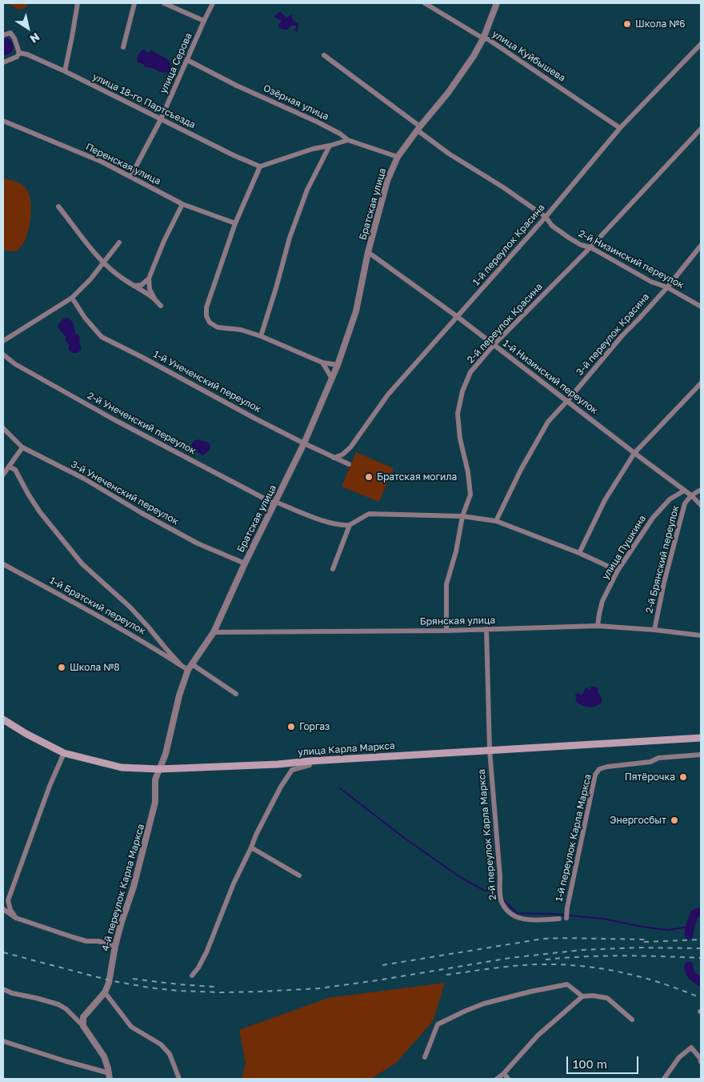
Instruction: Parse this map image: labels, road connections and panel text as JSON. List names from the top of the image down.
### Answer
{
  "streets": {
    "main road": ["улица Карла Маркса"],
    "street": [
      "улица Куйбышева",
      "улица Серова",
      "улица 18-го Партсъезда",
      "Озёрная улица",
      "Перенская улица",
      "Братская улица",
      "1-й переулок Красина",
      "2-й Низинский переулок",
      "2-й переулок Красина",
      "3-й переулок Красина",
      "1-й Низинский переулок",
      "1-й Унеченский переулок",
      "2-й Унеченский переулок",
      "3-й Унеченский переулок",
      "улица Пушкина",
      "2-й Брянский переулок",
      "1-й Братский переулок",
      "Брянская улица",
      "2-й переулок Карла Маркса",
      "1-й переулок Карла Маркса",
      "4-й переулок Карла Маркса"
    ]
  },
  "crossings": [
    ["улица Куйбышева", "Братская улица"],
    ["улица Куйбышева", "1-й переулок Красина"],
    ["улица Серова", "улица 18-го Партсъезда"],
    ["улица Серова", "Озёрная улица"],
    ["улица Серова", "Перенская улица"],
    ["Озёрная улица", "Братская улица"],
    ["Братская улица", "2-й Низинский переулок"],
    ["Братская улица", "1-й Низинский переулок"],
    ["Братская улица", "1-й Унеченский переулок"],
    ["Братская улица", "2-й Унеченский переулок"],
    ["Братская улица", "3-й Унеченский переулок"],
    ["Братская улица", "1-й Братский переулок"],
    ["Братская улица", "Брянская улица"],
    ["Братская улица", "улица Карла Маркса"],
    ["Братская улица", "4-й переулок Карла Маркса"],
    ["1-й переулок Красина", "2-й Низинский переулок"],
    ["1-й переулок Красина", "1-й Низинский переулок"],
    ["1-й переулок Красина", "1-й Унеченский переулок"],
    ["2-й Низинский переулок", "2-й переулок Красина"],
    ["2-й Низинский переулок", "3-й переулок Красина"],
    ["2-й переулок Красина", "1-й Низинский переулок"],
    ["2-й переулок Красина", "Брянская улица"],
    ["3-й переулок Красина", "1-й Низинский переулок"],
    ["1-й Низинский переулок", "улица Пушкина"],
    ["1-й Низинский переулок", "2-й Брянский переулок"],
    ["улица Пушкина", "Брянская улица"],
    ["2-й Брянский переулок", "Брянская улица"],
    ["Брянская улица", "2-й переулок Карла Маркса"],
    ["улица Карла Маркса", "2-й переулок Карла Маркса"],
    ["улица Карла Маркса", "4-й переулок Карла Маркса"]
  ],
  "places": [
    "Школа №6",
    "Братская могила",
    "Школа №8",
    "Горгаз",
    "Пятёрочка",
    "Энергосбыт"
  ],
  "scale_bar": "100 m",
  "north": "bottom right"
}
